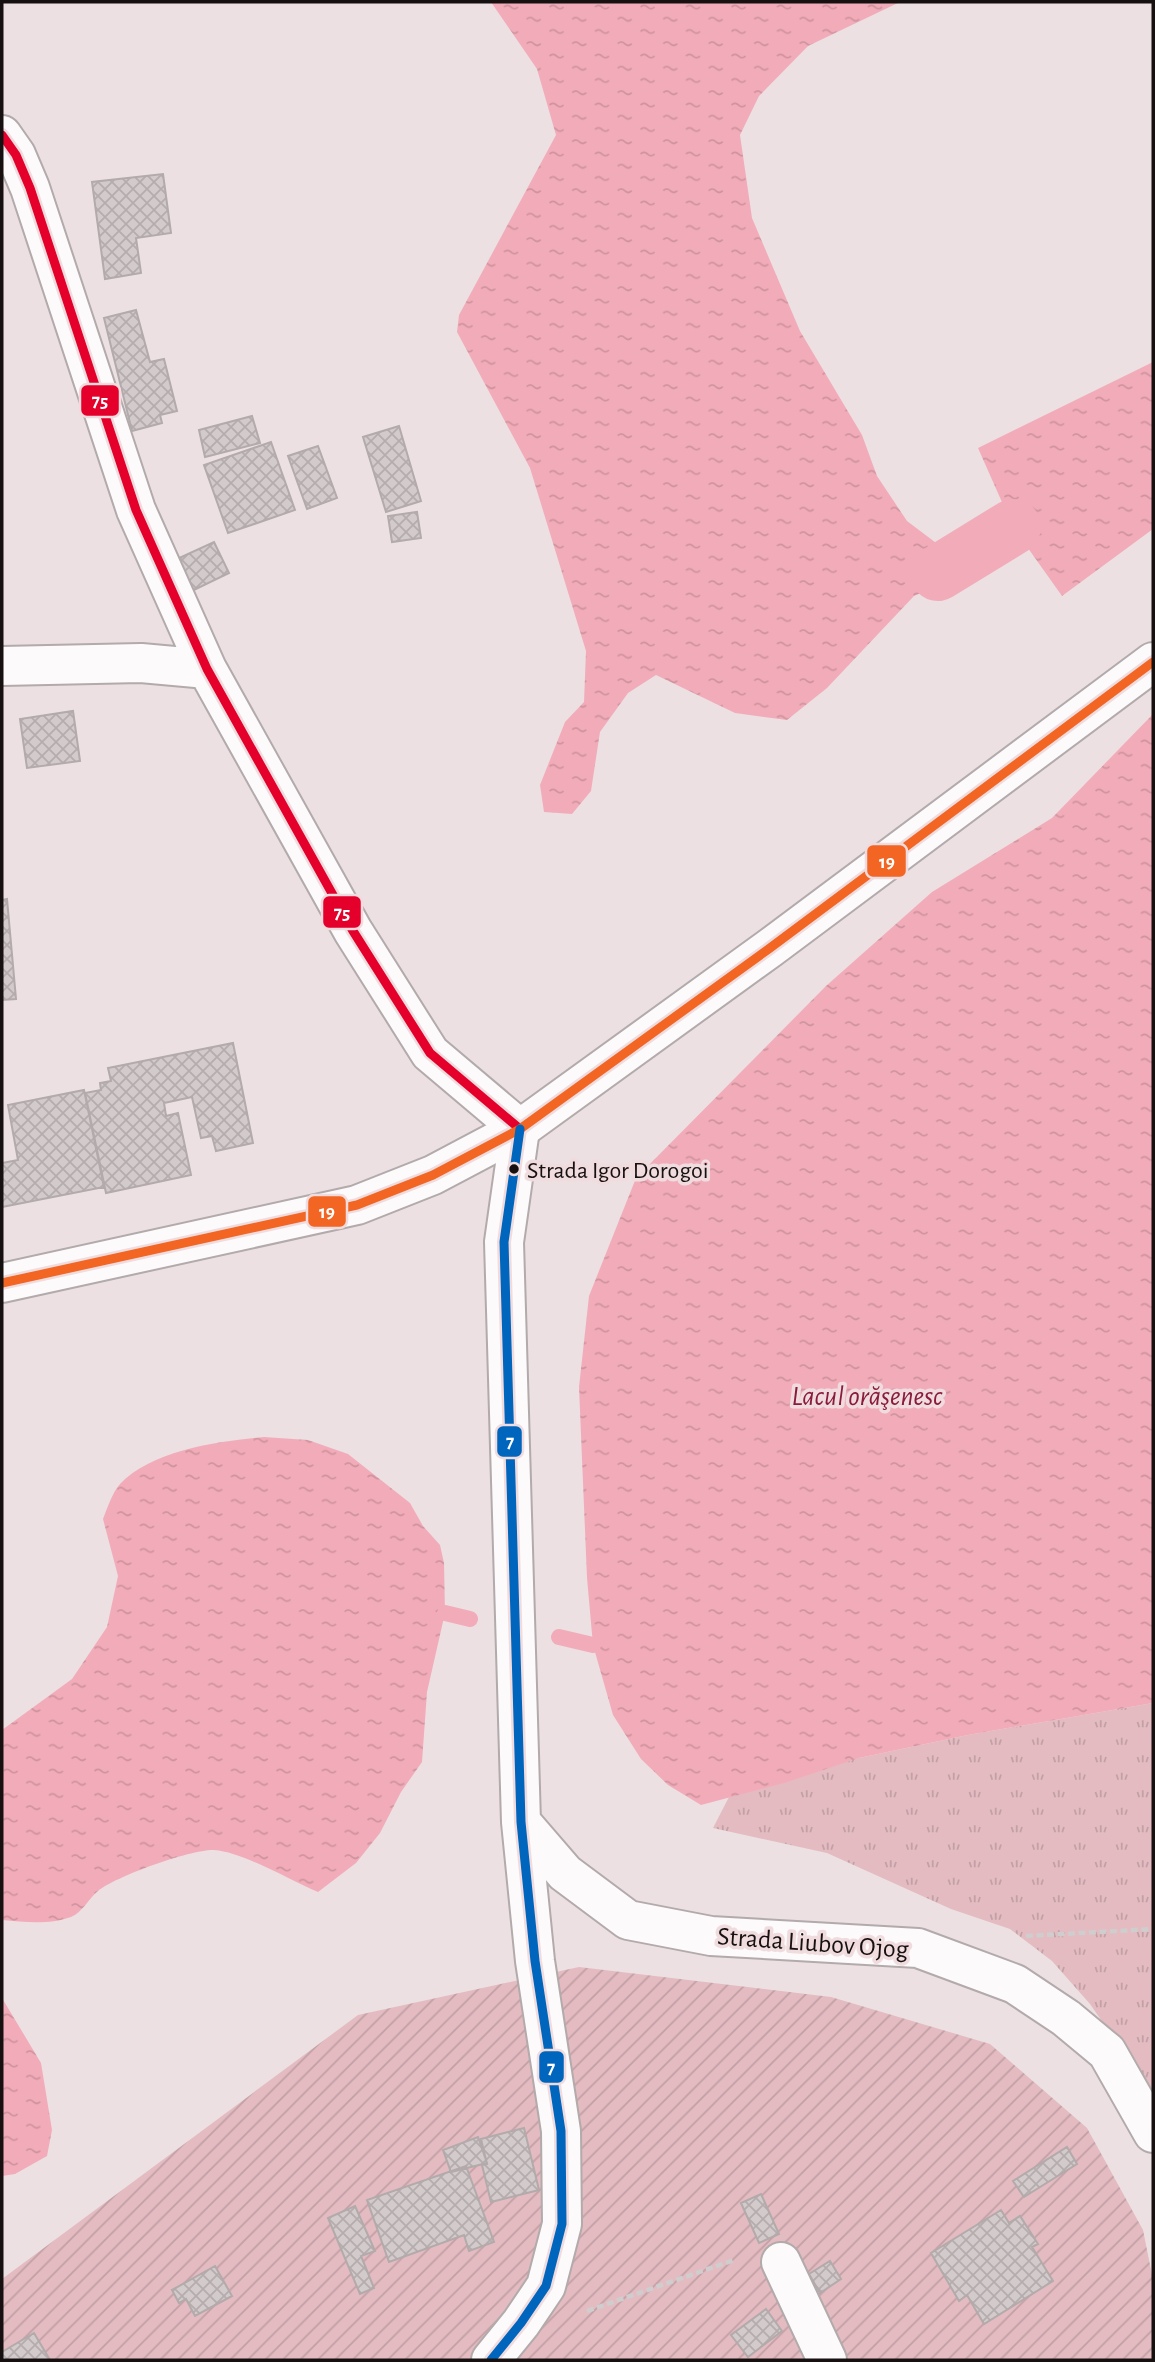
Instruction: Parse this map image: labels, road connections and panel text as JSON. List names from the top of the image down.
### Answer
{
  "streets": {
    "street": ["Strada Liubov Ojog"]
  },
  "water": ["Lacul orăşenesc"],
  "places": ["Strada Igor Dorogoi"],
  "lines": ["transit line 75", "transit line 19", "transit line 7"]
}
